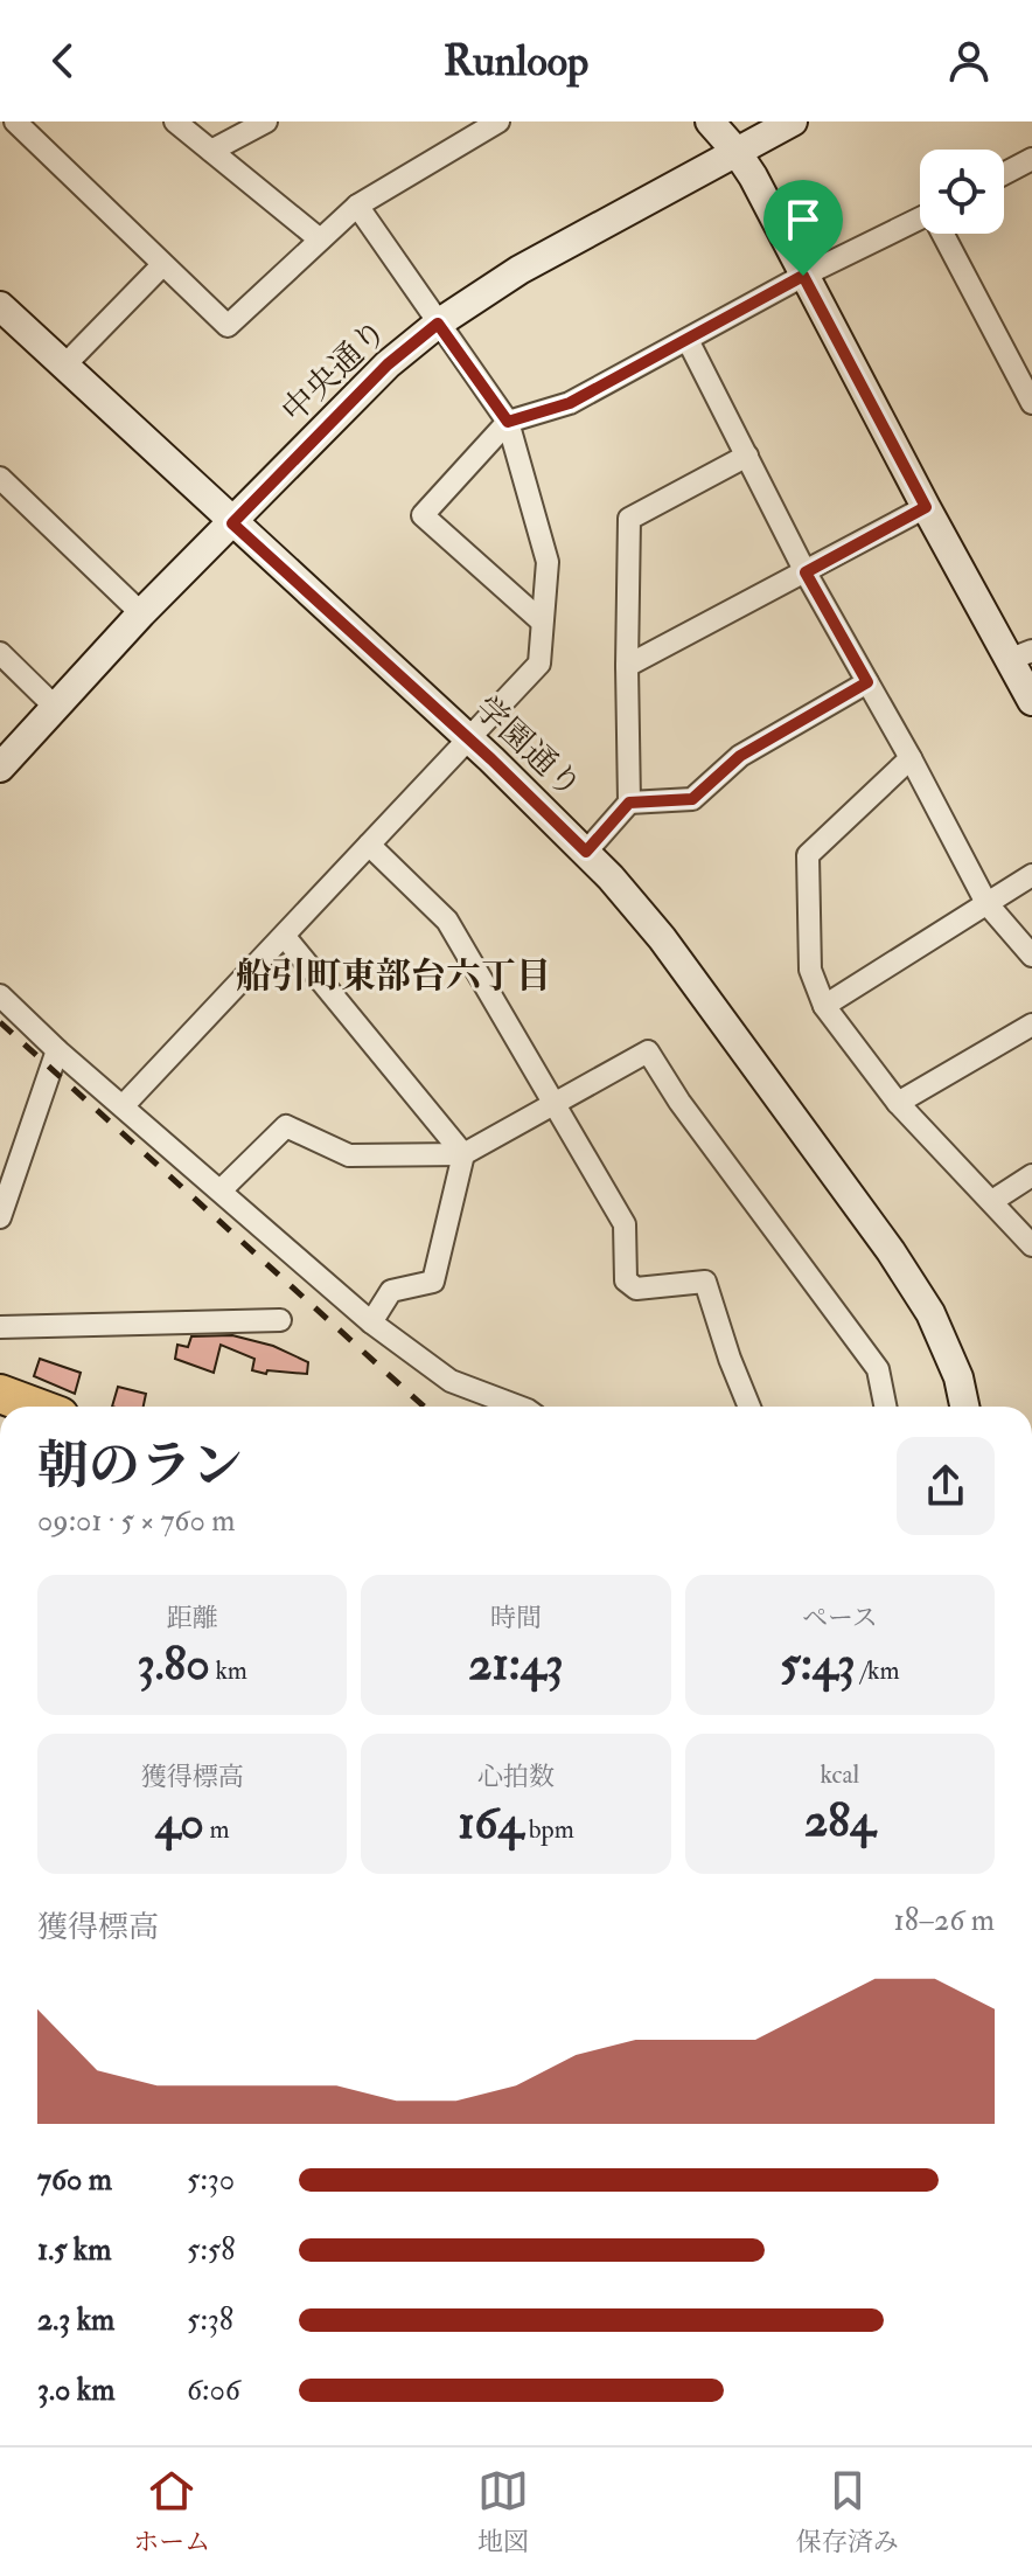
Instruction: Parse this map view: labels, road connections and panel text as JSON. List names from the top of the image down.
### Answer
{
  "streets": {
    "street": ["中央通り", "学園通り"]
  },
  "crossings": [
    ["中央通り", "学園通り"]
  ],
  "districts": ["船引町東部台六丁目"],
  "page": {
    "header": "Runloop",
    "heading": ["朝のラン", "09:01 · 5 × 760 m"],
    "stats": [
      ["距離", "3.80 km"],
      ["時間", "21:43"],
      ["ペース", "5:43 /km"],
      ["獲得標高", "40 m"],
      ["心拍数", "164 bpm"],
      ["kcal", "284"]
    ],
    "chart": ["獲得標高", "18–26 m"],
    "list": [
      {
        "name": "760 m",
        "note": "5:30"
      },
      {
        "name": "1.5 km",
        "note": "5:58"
      },
      {
        "name": "2.3 km",
        "note": "5:38"
      },
      {
        "name": "3.0 km",
        "note": "6:06"
      }
    ],
    "tabs": ["ホーム", "地図", "保存済み"]
  }
}
